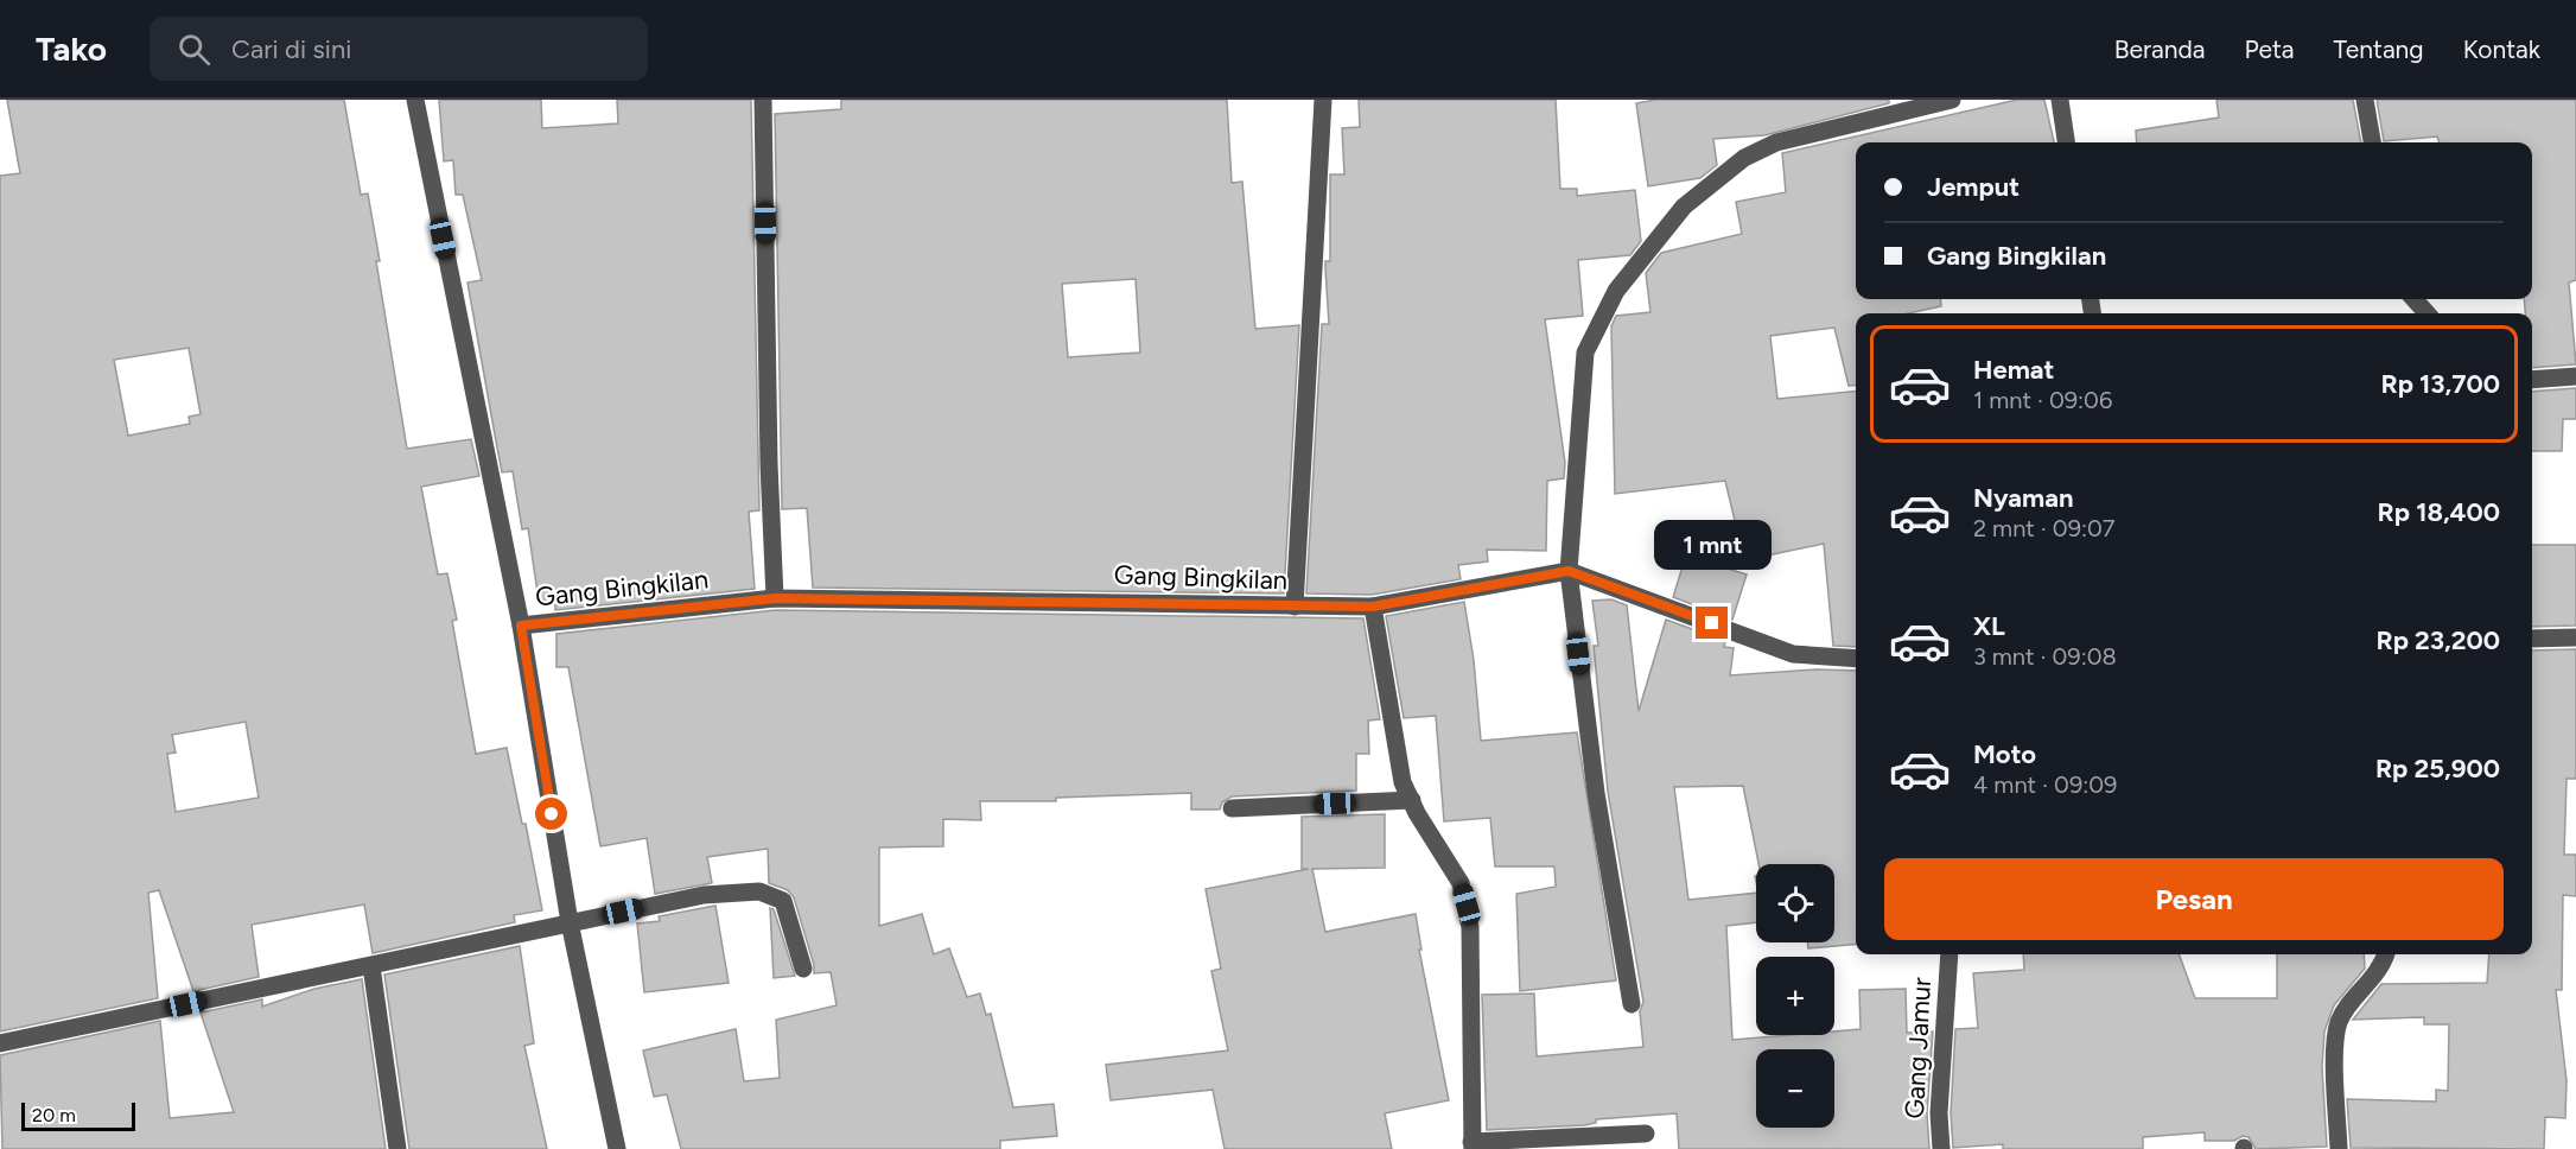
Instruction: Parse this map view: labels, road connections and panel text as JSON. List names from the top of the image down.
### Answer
{
  "streets": {
    "street": ["Gang Bingkilan", "Gang Jamur"]
  },
  "scale_bar": "20 m",
  "page": {
    "header": "Tako",
    "search": "Cari di sini",
    "nav": [
      "Beranda",
      "Peta",
      "Tentang",
      "Kontak"
    ],
    "banner": ["Jemput", "Gang Bingkilan"],
    "list": [
      {
        "name": "Hemat",
        "note": "1 mnt · 09:06",
        "value": "Rp 13,700"
      },
      {
        "name": "Nyaman",
        "note": "2 mnt · 09:07",
        "value": "Rp 18,400"
      },
      {
        "name": "XL",
        "note": "3 mnt · 09:08",
        "value": "Rp 23,200"
      },
      {
        "name": "Moto",
        "note": "4 mnt · 09:09",
        "value": "Rp 25,900"
      }
    ],
    "bubble": "1 mnt",
    "buttons": "Pesan",
    "map_buttons": ["+", "−"],
    "scale": "20 m"
  }
}
